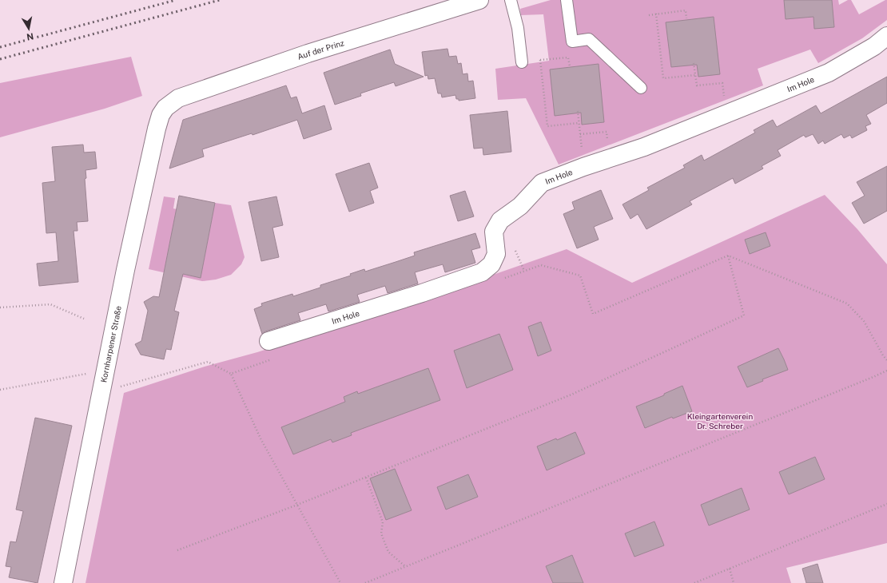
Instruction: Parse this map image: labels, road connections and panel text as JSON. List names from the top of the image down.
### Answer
{
  "streets": {
    "street": ["Auf der Prinz", "Im Hole", "Kornharpener Straße"]
  },
  "crossings": [
    ["Auf der Prinz", "Kornharpener Straße"]
  ],
  "parks": ["Kleingartenverein Dr. Schreber"],
  "north": "bottom"
}
